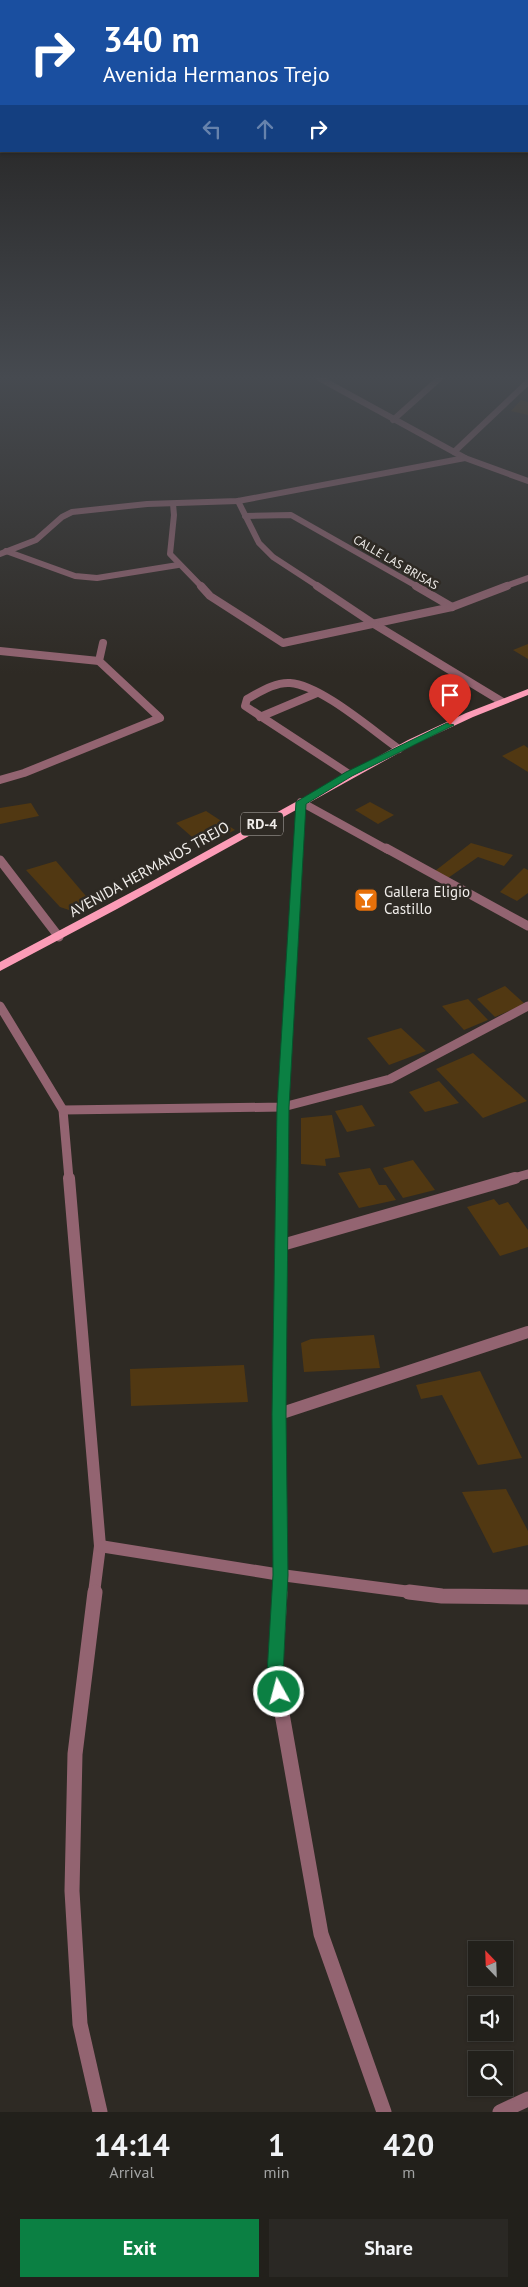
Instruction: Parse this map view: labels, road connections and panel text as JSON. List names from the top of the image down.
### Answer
{
  "streets": {
    "main road": ["RD-4", "AVENIDA HERMANOS TREJO"],
    "street": ["CALLE LAS BRISAS"]
  },
  "places": {
    "bar": ["Gallera Eligio Castillo"]
  },
  "north": "top left",
  "page": {
    "turn": ["340 m", "Avenida Hermanos Trejo"],
    "eta": [
      "14:14",
      "Arrival",
      "1",
      "min",
      "420",
      "m"
    ],
    "buttons": ["Exit", "Share"]
  }
}
